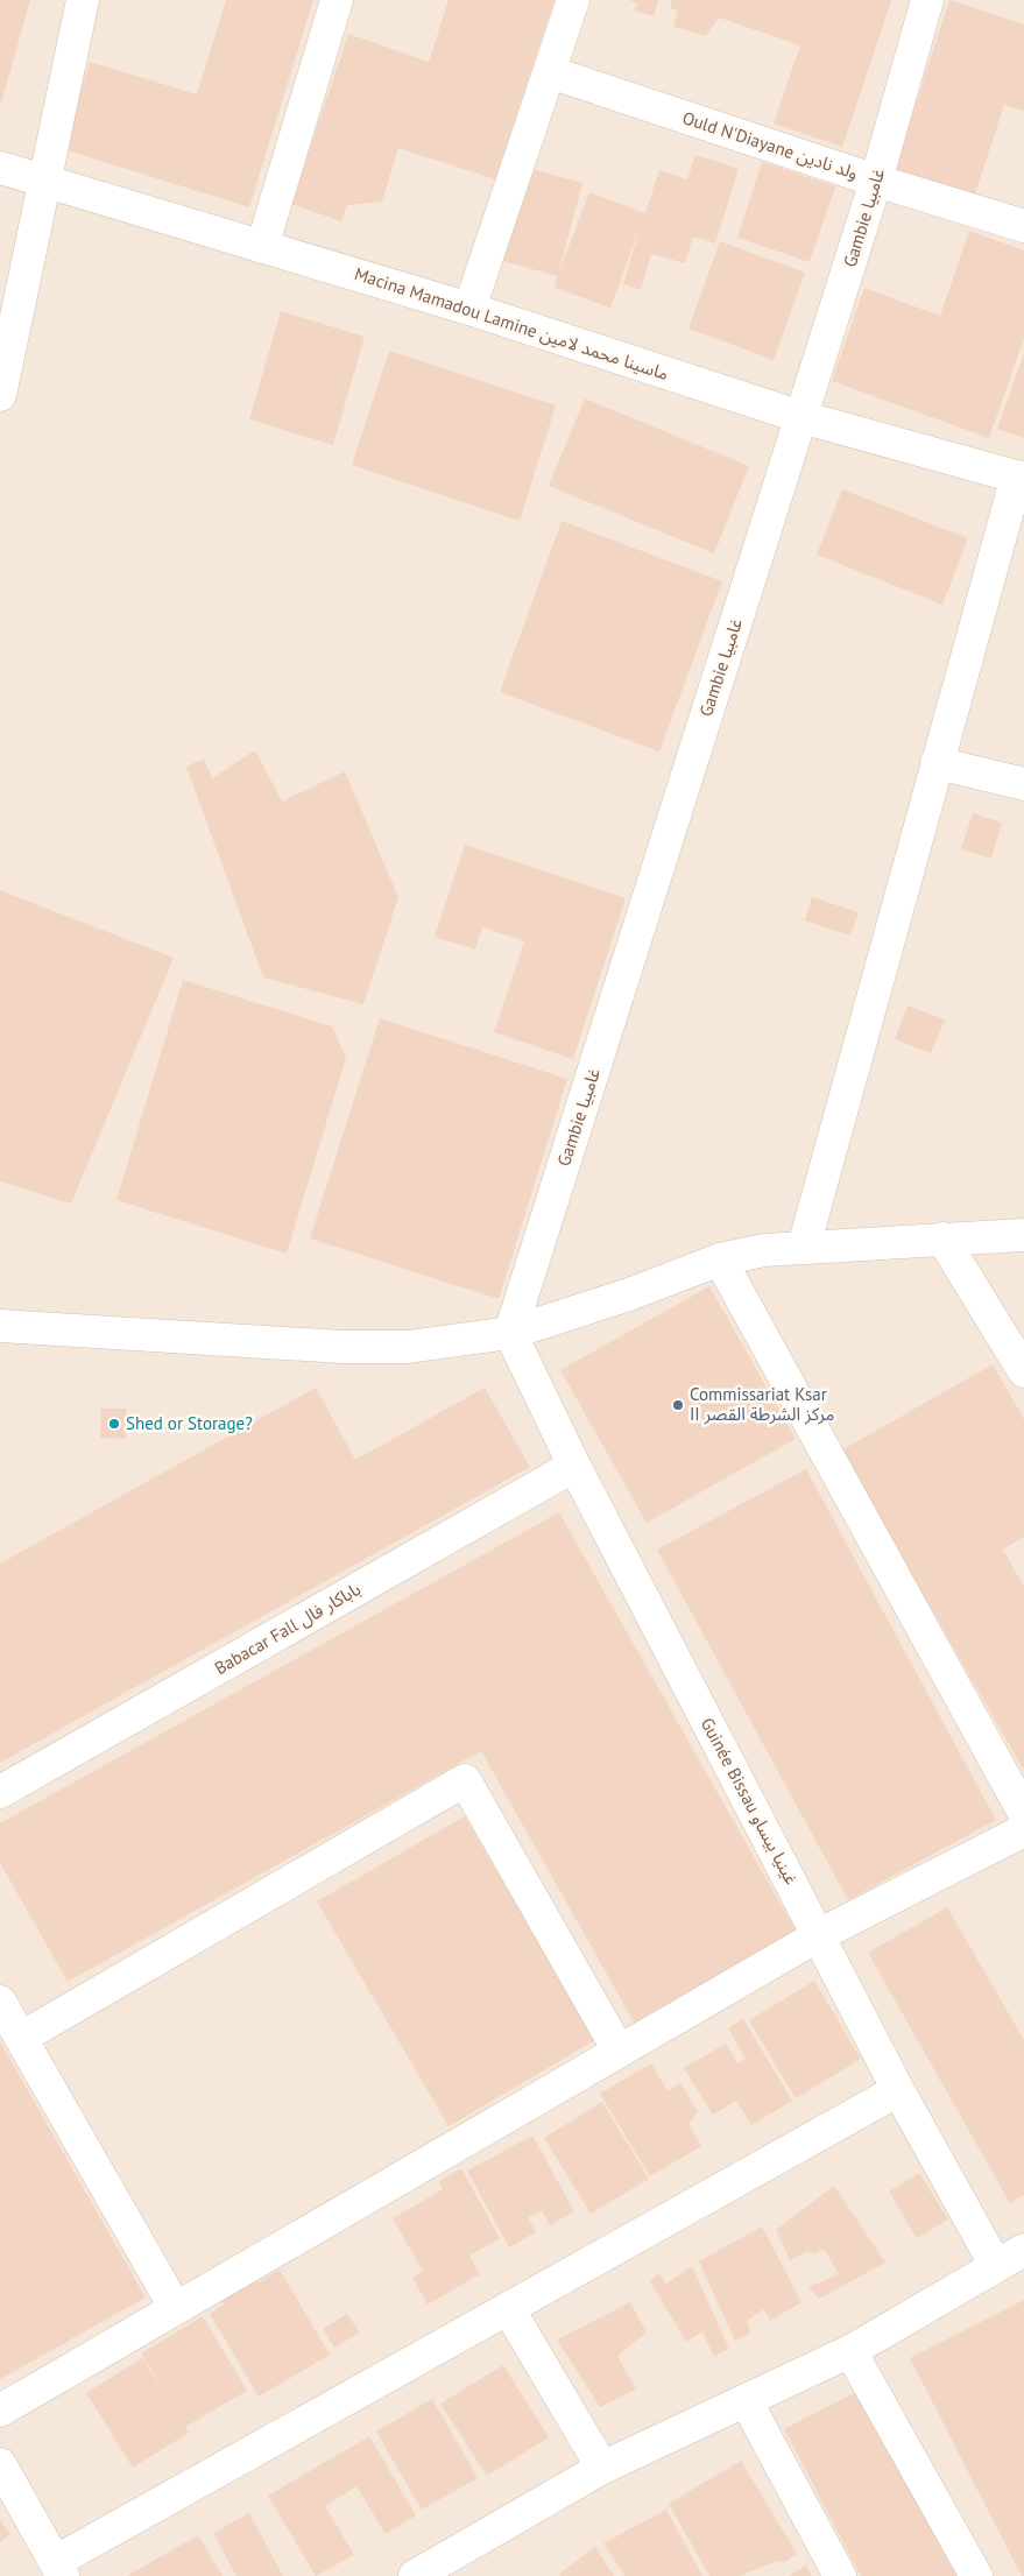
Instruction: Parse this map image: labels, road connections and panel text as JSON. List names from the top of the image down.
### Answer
{
  "streets": {
    "street": [
      "Ould N'Diayane ولد نادين",
      "Gambie غامبيا",
      "Macina Mamadou Lamine ماسينا محمد لامين",
      "Babacar Fall باباكار فال",
      "Guinée Bissau غينيا بيساو"
    ]
  },
  "crossings": [
    ["Ould N'Diayane ولد نادين", "Gambie غامبيا"],
    ["Gambie غامبيا", "Macina Mamadou Lamine ماسينا محمد لامين"],
    ["Gambie غامبيا", "Guinée Bissau غينيا بيساو"],
    ["Babacar Fall باباكار فال", "Guinée Bissau غينيا بيساو"]
  ],
  "places": ["Commissariat Ksar II مركز الشرطة القصر", "Shed or Storage?"]
}
